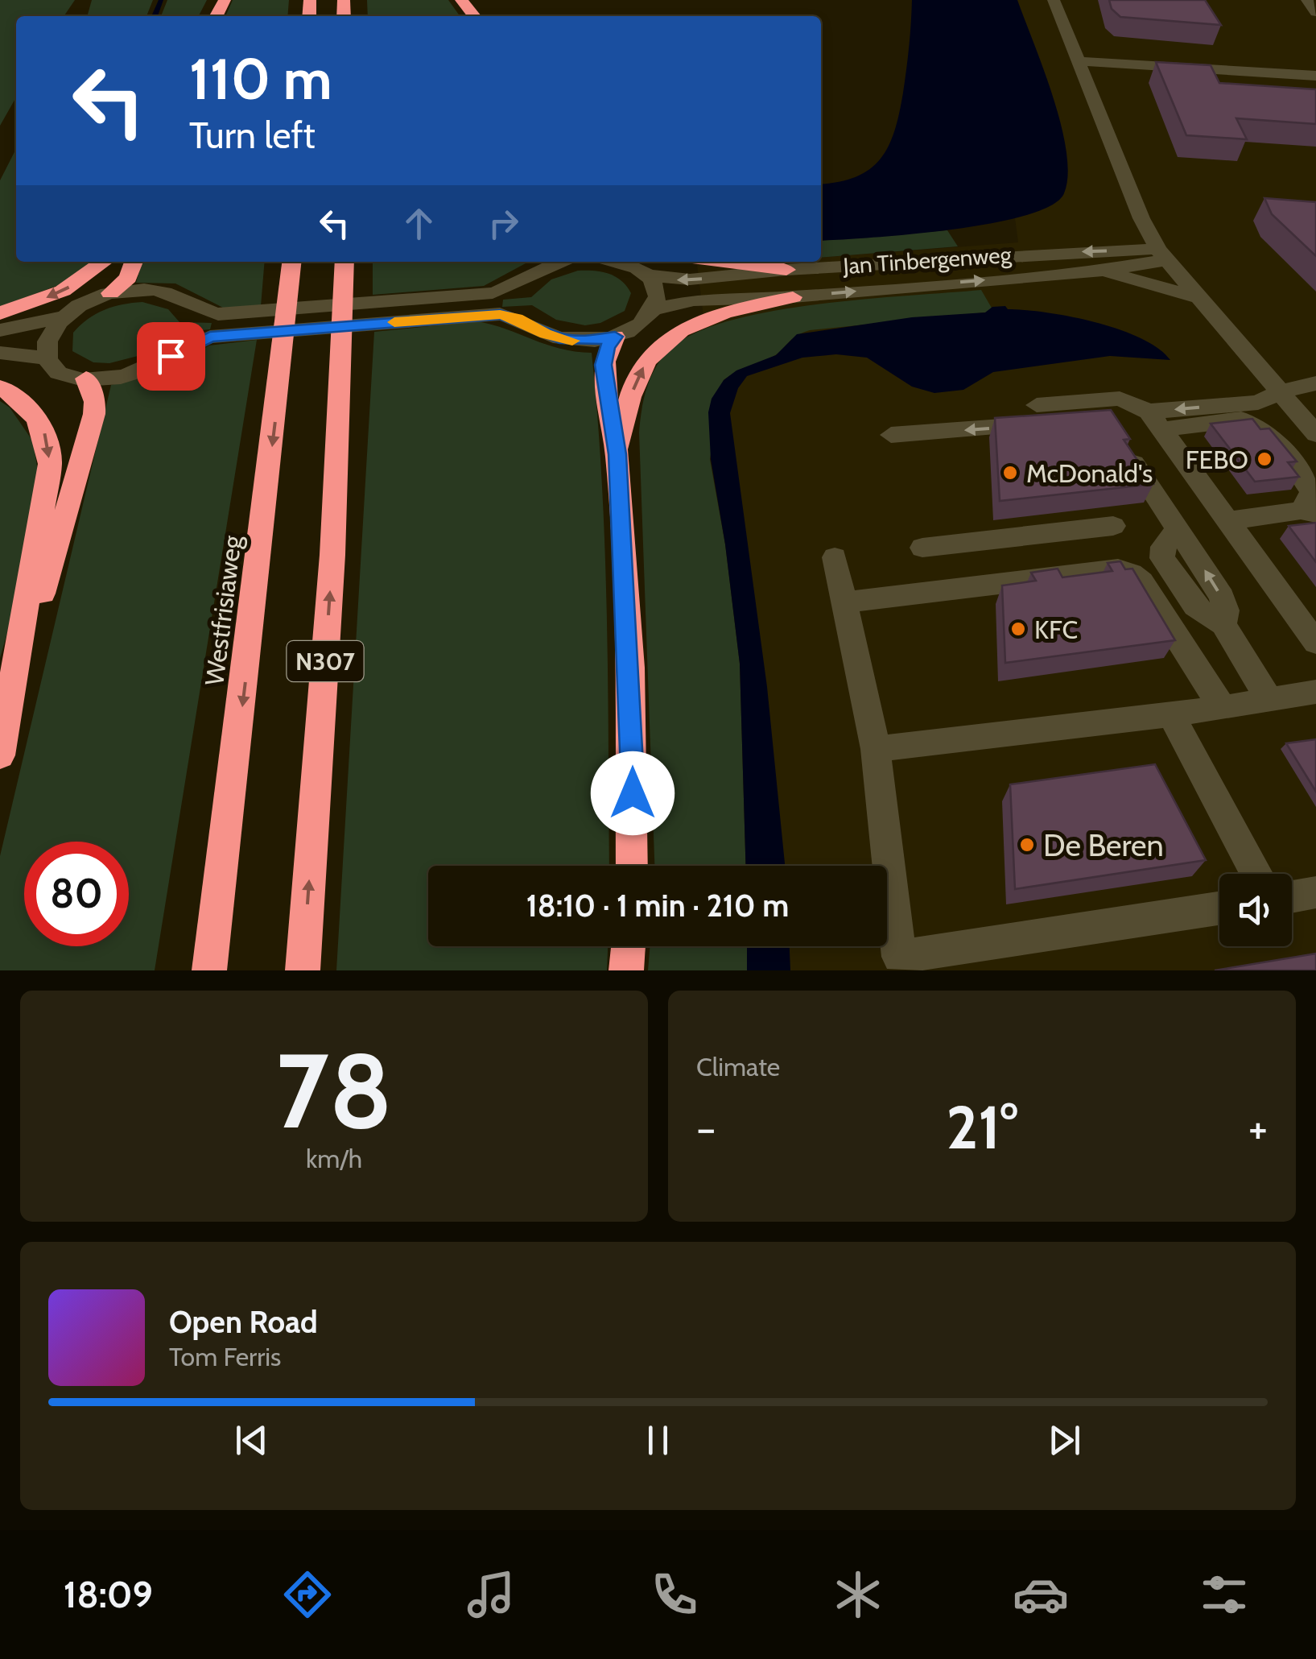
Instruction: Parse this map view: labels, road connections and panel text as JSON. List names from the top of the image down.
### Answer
{
  "streets": {
    "highway": ["Westfrisiaweg", "N307"],
    "street": ["Jan Tinbergenweg"]
  },
  "places": [
    "FEBO",
    "McDonald's",
    "KFC",
    "De Beren"
  ],
  "page": {
    "turn": ["110 m", "Turn left"],
    "limit": "80",
    "trip": "18:10 · 1 min · 210 m",
    "tile": [
      ["78", "km/h"],
      "Climate"
    ],
    "heat": ["−", "21°", "+"],
    "song": ["Open Road", "Tom Ferris"],
    "tabs": "18:09"
  }
}
